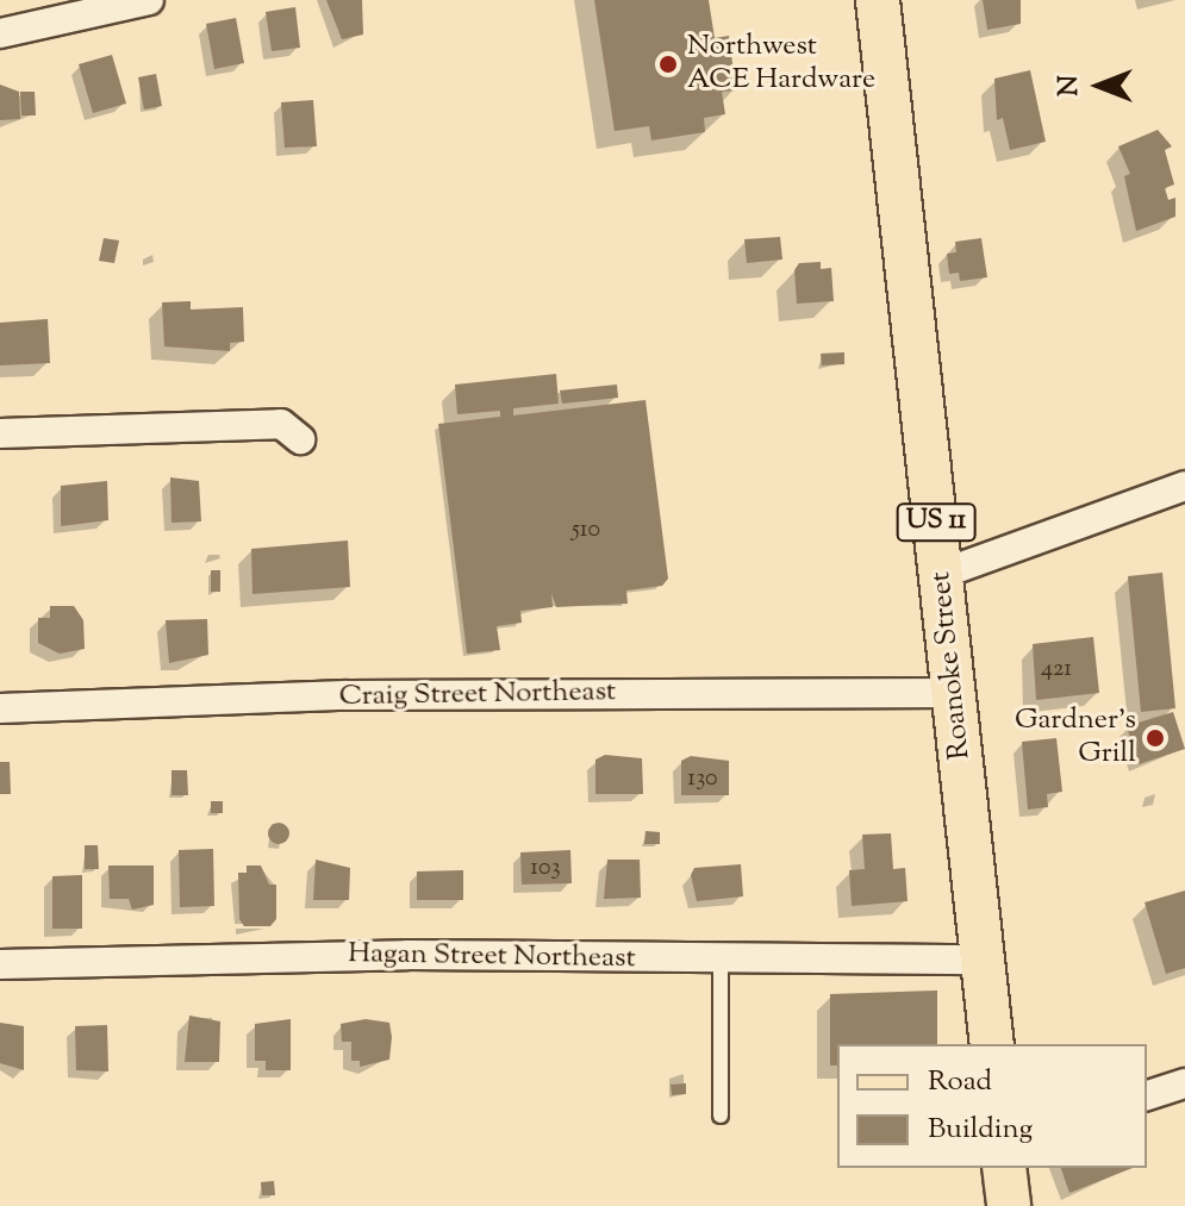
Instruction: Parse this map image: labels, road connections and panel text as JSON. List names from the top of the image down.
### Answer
{
  "streets": {
    "main road": ["US 11", "Roanoke Street"],
    "street": ["Craig Street Northeast", "Hagan Street Northeast"]
  },
  "crossings": [
    ["Roanoke Street", "Craig Street Northeast"],
    ["Roanoke Street", "Hagan Street Northeast"]
  ],
  "places": ["Northwest ACE Hardware", "Gardner’s Grill"],
  "house_numbers": [
    "510",
    "421",
    "130",
    "103"
  ],
  "legend": ["Road", "Building"],
  "north": "left"
}
